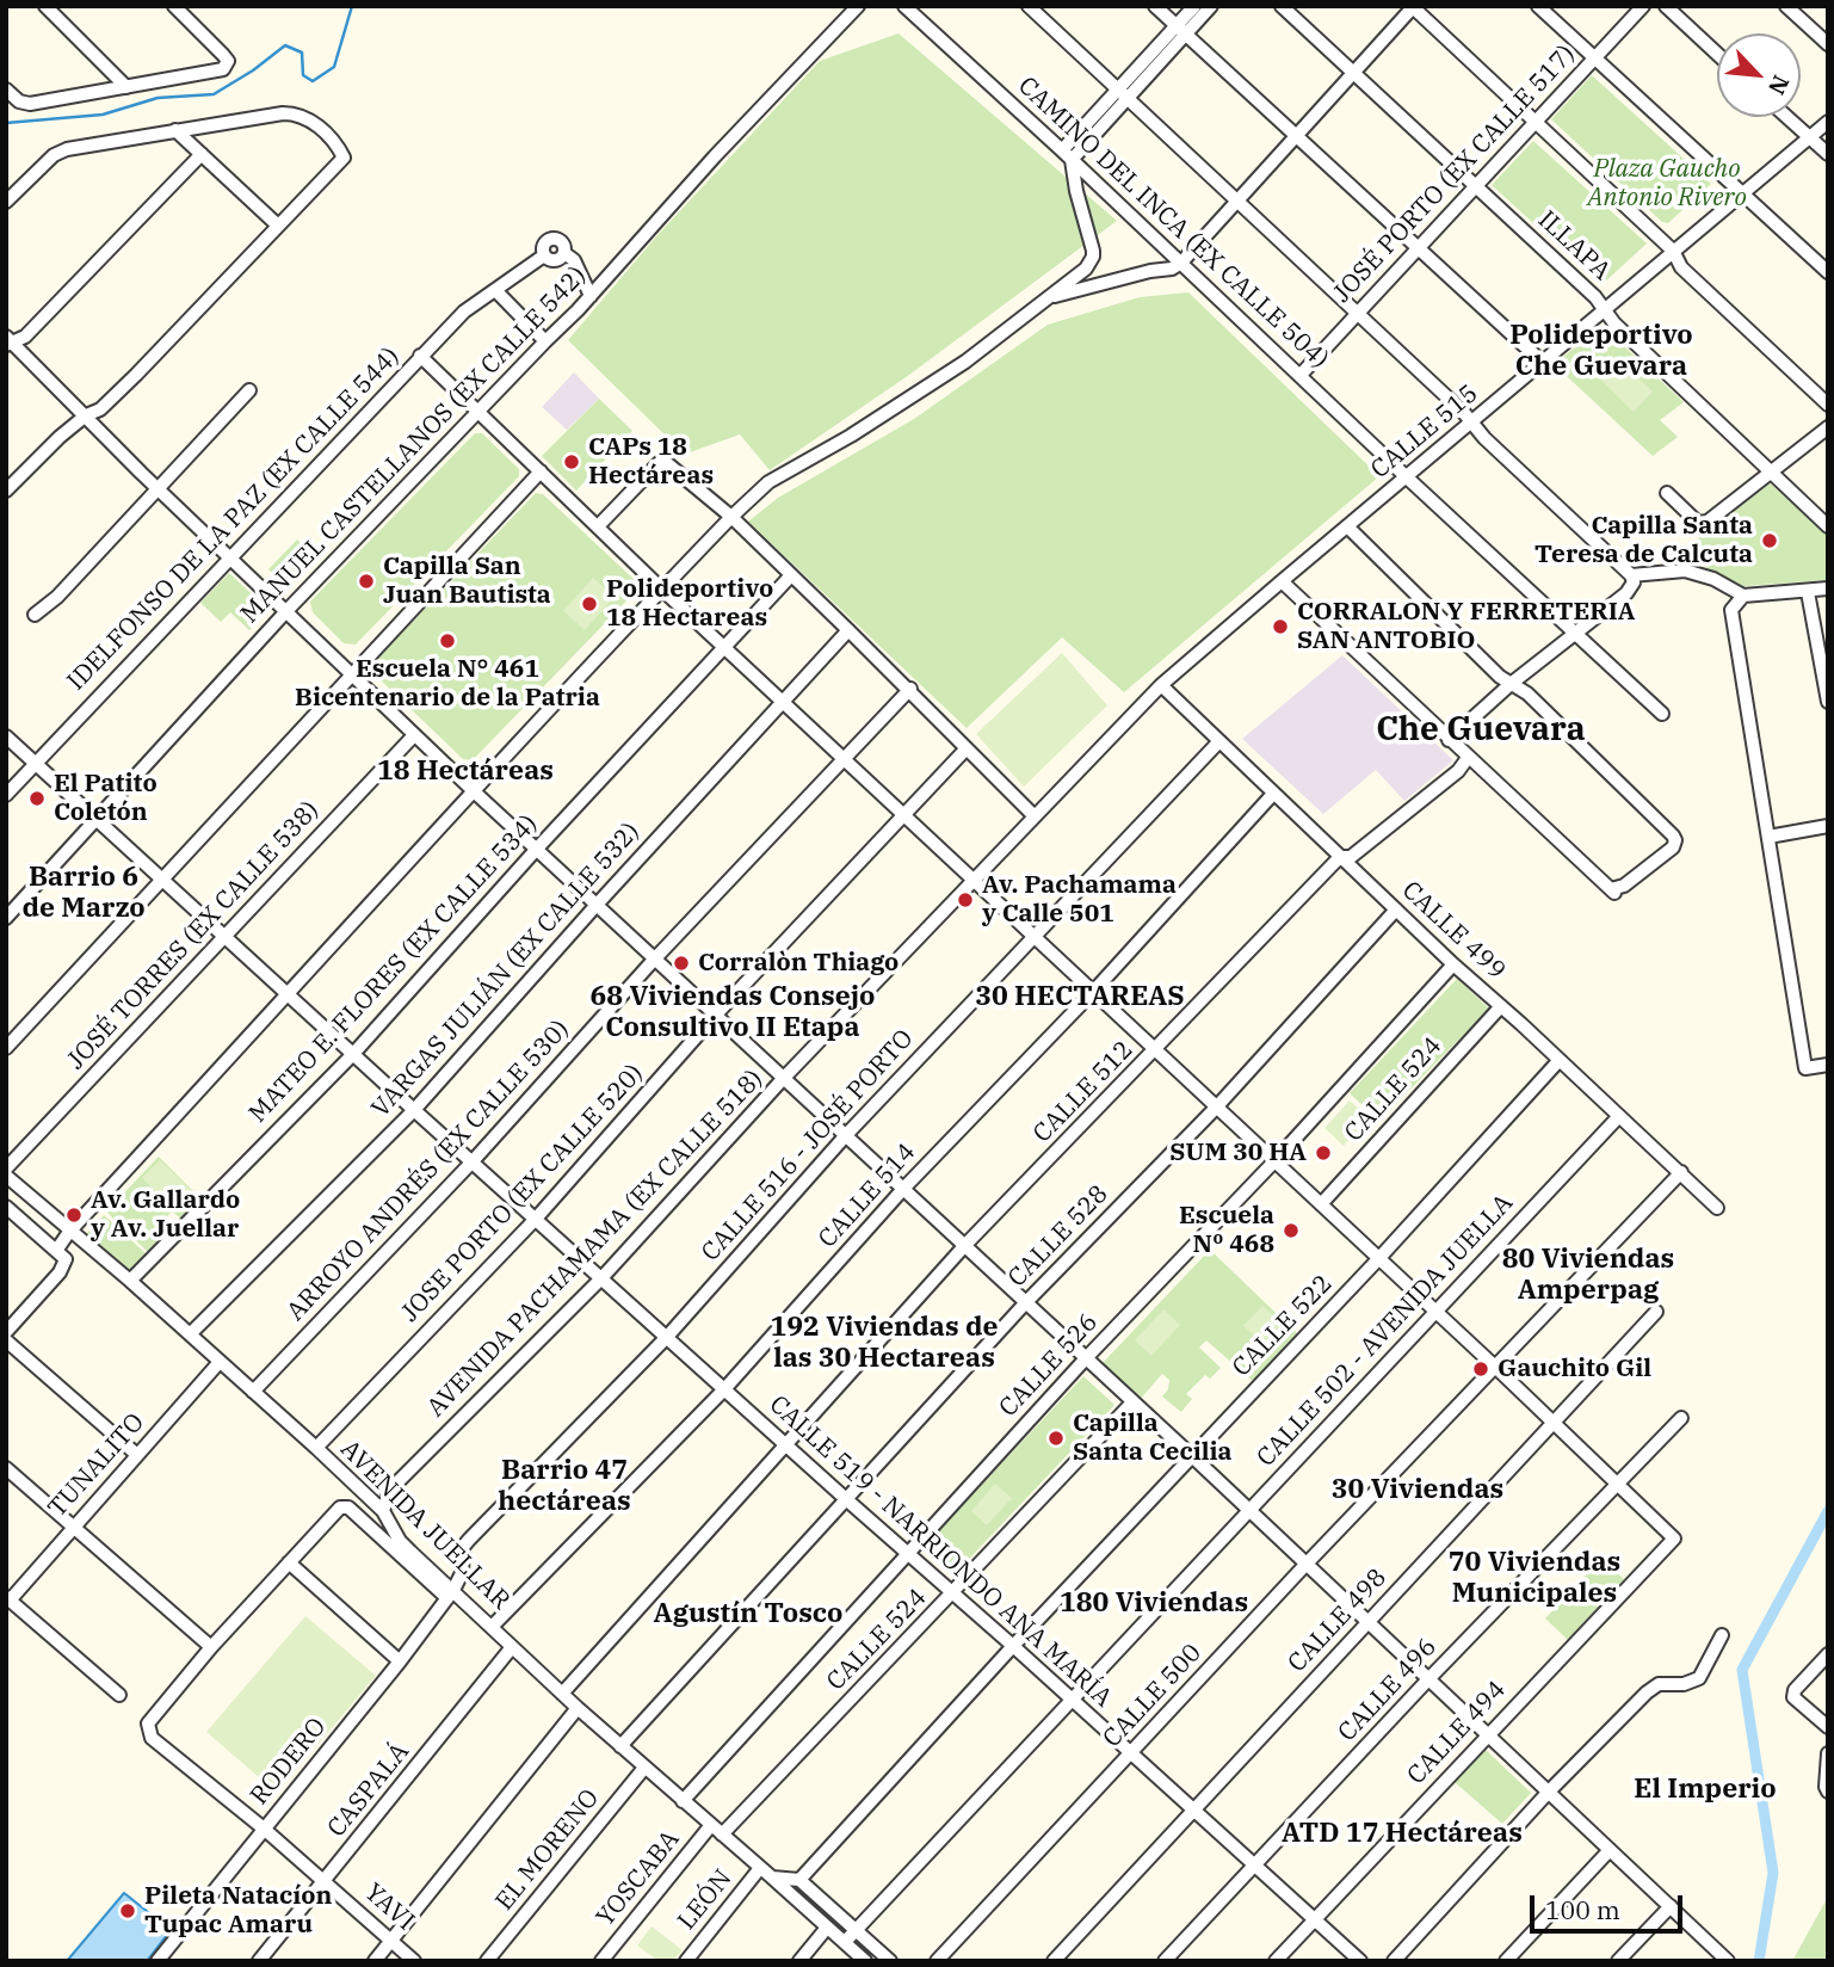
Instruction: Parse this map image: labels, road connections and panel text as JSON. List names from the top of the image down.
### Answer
{
  "streets": {
    "street": [
      "JOSÉ PORTO (EX CALLE 517)",
      "CAMINO DEL INCA (EX CALLE 504)",
      "ILLAPA",
      "CALLE 515",
      "MANUEL CASTELLANOS (EX CALLE 542)",
      "IDELFONSO DE LA PAZ (EX CALLE 544)",
      "CALLE 499",
      "JOSÉ TORRES (EX CALLE 538)",
      "MATEO E. FLORES (EX CALLE 534)",
      "VARGAS JULIÁN (EX CALLE 532)",
      "CALLE 524",
      "CALLE 512",
      "CALLE 516 - JOSÉ PORTO",
      "ARROYO ANDRÉS (EX CALLE 530)",
      "JOSE PORTO (EX CALLE 520)",
      "CALLE 514",
      "CALLE 528",
      "AVENIDA PACHAMAMA (EX CALLE 518)",
      "CALLE 522",
      "CALLE 502 - AVENIDA JUELLA",
      "CALLE 526",
      "TUNALITO",
      "AVENIDA JUELLAR",
      "CALLE 519 - NARRIONDO ANA MARÍA",
      "CALLE 498",
      "CALLE 496",
      "CALLE 500",
      "CALLE 494",
      "RODERO",
      "CASPALÁ",
      "EL MORENO",
      "YOSCABA",
      "LEÓN",
      "YAVI"
    ]
  },
  "crossings": [
    ["JOSÉ PORTO (EX CALLE 517)", "CAMINO DEL INCA (EX CALLE 504)"],
    ["JOSÉ PORTO (EX CALLE 517)", "ILLAPA"],
    ["CAMINO DEL INCA (EX CALLE 504)", "CALLE 515"],
    ["ILLAPA", "CALLE 515"],
    ["CALLE 515", "CALLE 499"],
    ["CALLE 515", "AVENIDA PACHAMAMA (EX CALLE 518)"],
    ["MANUEL CASTELLANOS (EX CALLE 542)", "IDELFONSO DE LA PAZ (EX CALLE 544)"],
    ["MANUEL CASTELLANOS (EX CALLE 542)", "CALLE 519 - NARRIONDO ANA MARÍA"],
    ["IDELFONSO DE LA PAZ (EX CALLE 544)", "CALLE 519 - NARRIONDO ANA MARÍA"],
    ["CALLE 499", "CALLE 524"],
    ["CALLE 499", "CALLE 512"],
    ["CALLE 499", "CALLE 516 - JOSÉ PORTO"],
    ["CALLE 499", "CALLE 514"],
    ["CALLE 499", "CALLE 528"],
    ["CALLE 499", "AVENIDA PACHAMAMA (EX CALLE 518)"],
    ["CALLE 499", "CALLE 522"],
    ["CALLE 499", "CALLE 502 - AVENIDA JUELLA"],
    ["CALLE 499", "CALLE 526"],
    ["CALLE 499", "CALLE 500"],
    ["JOSÉ TORRES (EX CALLE 538)", "CALLE 519 - NARRIONDO ANA MARÍA"],
    ["MATEO E. FLORES (EX CALLE 534)", "AVENIDA JUELLAR"],
    ["MATEO E. FLORES (EX CALLE 534)", "CALLE 519 - NARRIONDO ANA MARÍA"],
    ["VARGAS JULIÁN (EX CALLE 532)", "AVENIDA JUELLAR"],
    ["VARGAS JULIÁN (EX CALLE 532)", "CALLE 519 - NARRIONDO ANA MARÍA"],
    ["CALLE 524", "AVENIDA JUELLAR"],
    ["CALLE 524", "CALLE 519 - NARRIONDO ANA MARÍA"],
    ["CALLE 524", "YOSCABA"],
    ["CALLE 512", "AVENIDA JUELLAR"],
    ["CALLE 512", "CALLE 519 - NARRIONDO ANA MARÍA"],
    ["CALLE 516 - JOSÉ PORTO", "AVENIDA JUELLAR"],
    ["CALLE 516 - JOSÉ PORTO", "CALLE 519 - NARRIONDO ANA MARÍA"],
    ["CALLE 516 - JOSÉ PORTO", "RODERO"],
    ["ARROYO ANDRÉS (EX CALLE 530)", "AVENIDA JUELLAR"],
    ["ARROYO ANDRÉS (EX CALLE 530)", "CALLE 519 - NARRIONDO ANA MARÍA"],
    ["JOSE PORTO (EX CALLE 520)", "AVENIDA JUELLAR"],
    ["JOSE PORTO (EX CALLE 520)", "CALLE 519 - NARRIONDO ANA MARÍA"],
    ["CALLE 514", "AVENIDA JUELLAR"],
    ["CALLE 514", "CALLE 519 - NARRIONDO ANA MARÍA"],
    ["CALLE 528", "AVENIDA JUELLAR"],
    ["CALLE 528", "CALLE 519 - NARRIONDO ANA MARÍA"],
    ["AVENIDA PACHAMAMA (EX CALLE 518)", "AVENIDA JUELLAR"],
    ["AVENIDA PACHAMAMA (EX CALLE 518)", "CALLE 519 - NARRIONDO ANA MARÍA"],
    ["CALLE 522", "CALLE 519 - NARRIONDO ANA MARÍA"],
    ["CALLE 502 - AVENIDA JUELLA", "AVENIDA JUELLAR"],
    ["CALLE 502 - AVENIDA JUELLA", "CALLE 519 - NARRIONDO ANA MARÍA"],
    ["CALLE 526", "AVENIDA JUELLAR"],
    ["CALLE 526", "CALLE 519 - NARRIONDO ANA MARÍA"],
    ["TUNALITO", "AVENIDA JUELLAR"],
    ["AVENIDA JUELLAR", "RODERO"],
    ["AVENIDA JUELLAR", "CASPALÁ"],
    ["AVENIDA JUELLAR", "EL MORENO"],
    ["AVENIDA JUELLAR", "YOSCABA"],
    ["AVENIDA JUELLAR", "LEÓN"],
    ["CALLE 519 - NARRIONDO ANA MARÍA", "CALLE 498"],
    ["CALLE 519 - NARRIONDO ANA MARÍA", "CALLE 496"],
    ["CALLE 519 - NARRIONDO ANA MARÍA", "CALLE 500"],
    ["CALLE 519 - NARRIONDO ANA MARÍA", "CALLE 494"],
    ["CALLE 496", "CALLE 494"],
    ["RODERO", "YAVI"],
    ["CASPALÁ", "YAVI"]
  ],
  "districts": [
    "Polideportivo Che Guevara",
    "Che Guevara",
    "18 Hectáreas",
    "Barrio 6 de Marzo",
    "68 Viviendas Consejo Consultivo II Etapa",
    "30 HECTAREAS",
    "80 Viviendas Amperpag",
    "192 Viviendas de las 30 Hectareas",
    "Barrio 47 hectáreas",
    "30 Viviendas",
    "70 Viviendas Municipales",
    "180 Viviendas",
    "Agustín Tosco",
    "El Imperio",
    "ATD 17 Hectáreas"
  ],
  "parks": ["Plaza Gaucho Antonio Rivero"],
  "places": [
    "CAPs 18 Hectáreas",
    "Capilla Santa Teresa de Calcuta",
    "Capilla San Juan Bautista",
    "Polideportivo 18 Hectareas",
    "CORRALON Y FERRETERIA SAN ANTOBIO",
    "Escuela N° 461 Bicentenario de la Patria",
    "El Patito Coletón",
    "Av. Pachamama y Calle 501",
    "Corralòn Thiago",
    "SUM 30 HA",
    "Av. Gallardo y Av. Juellar",
    "Escuela Nº 468",
    "Gauchito Gil",
    "Capilla Santa Cecilia",
    "Pileta Natacíon Tupac Amaru"
  ],
  "scale_bar": "100 m",
  "north": "bottom right"
}
